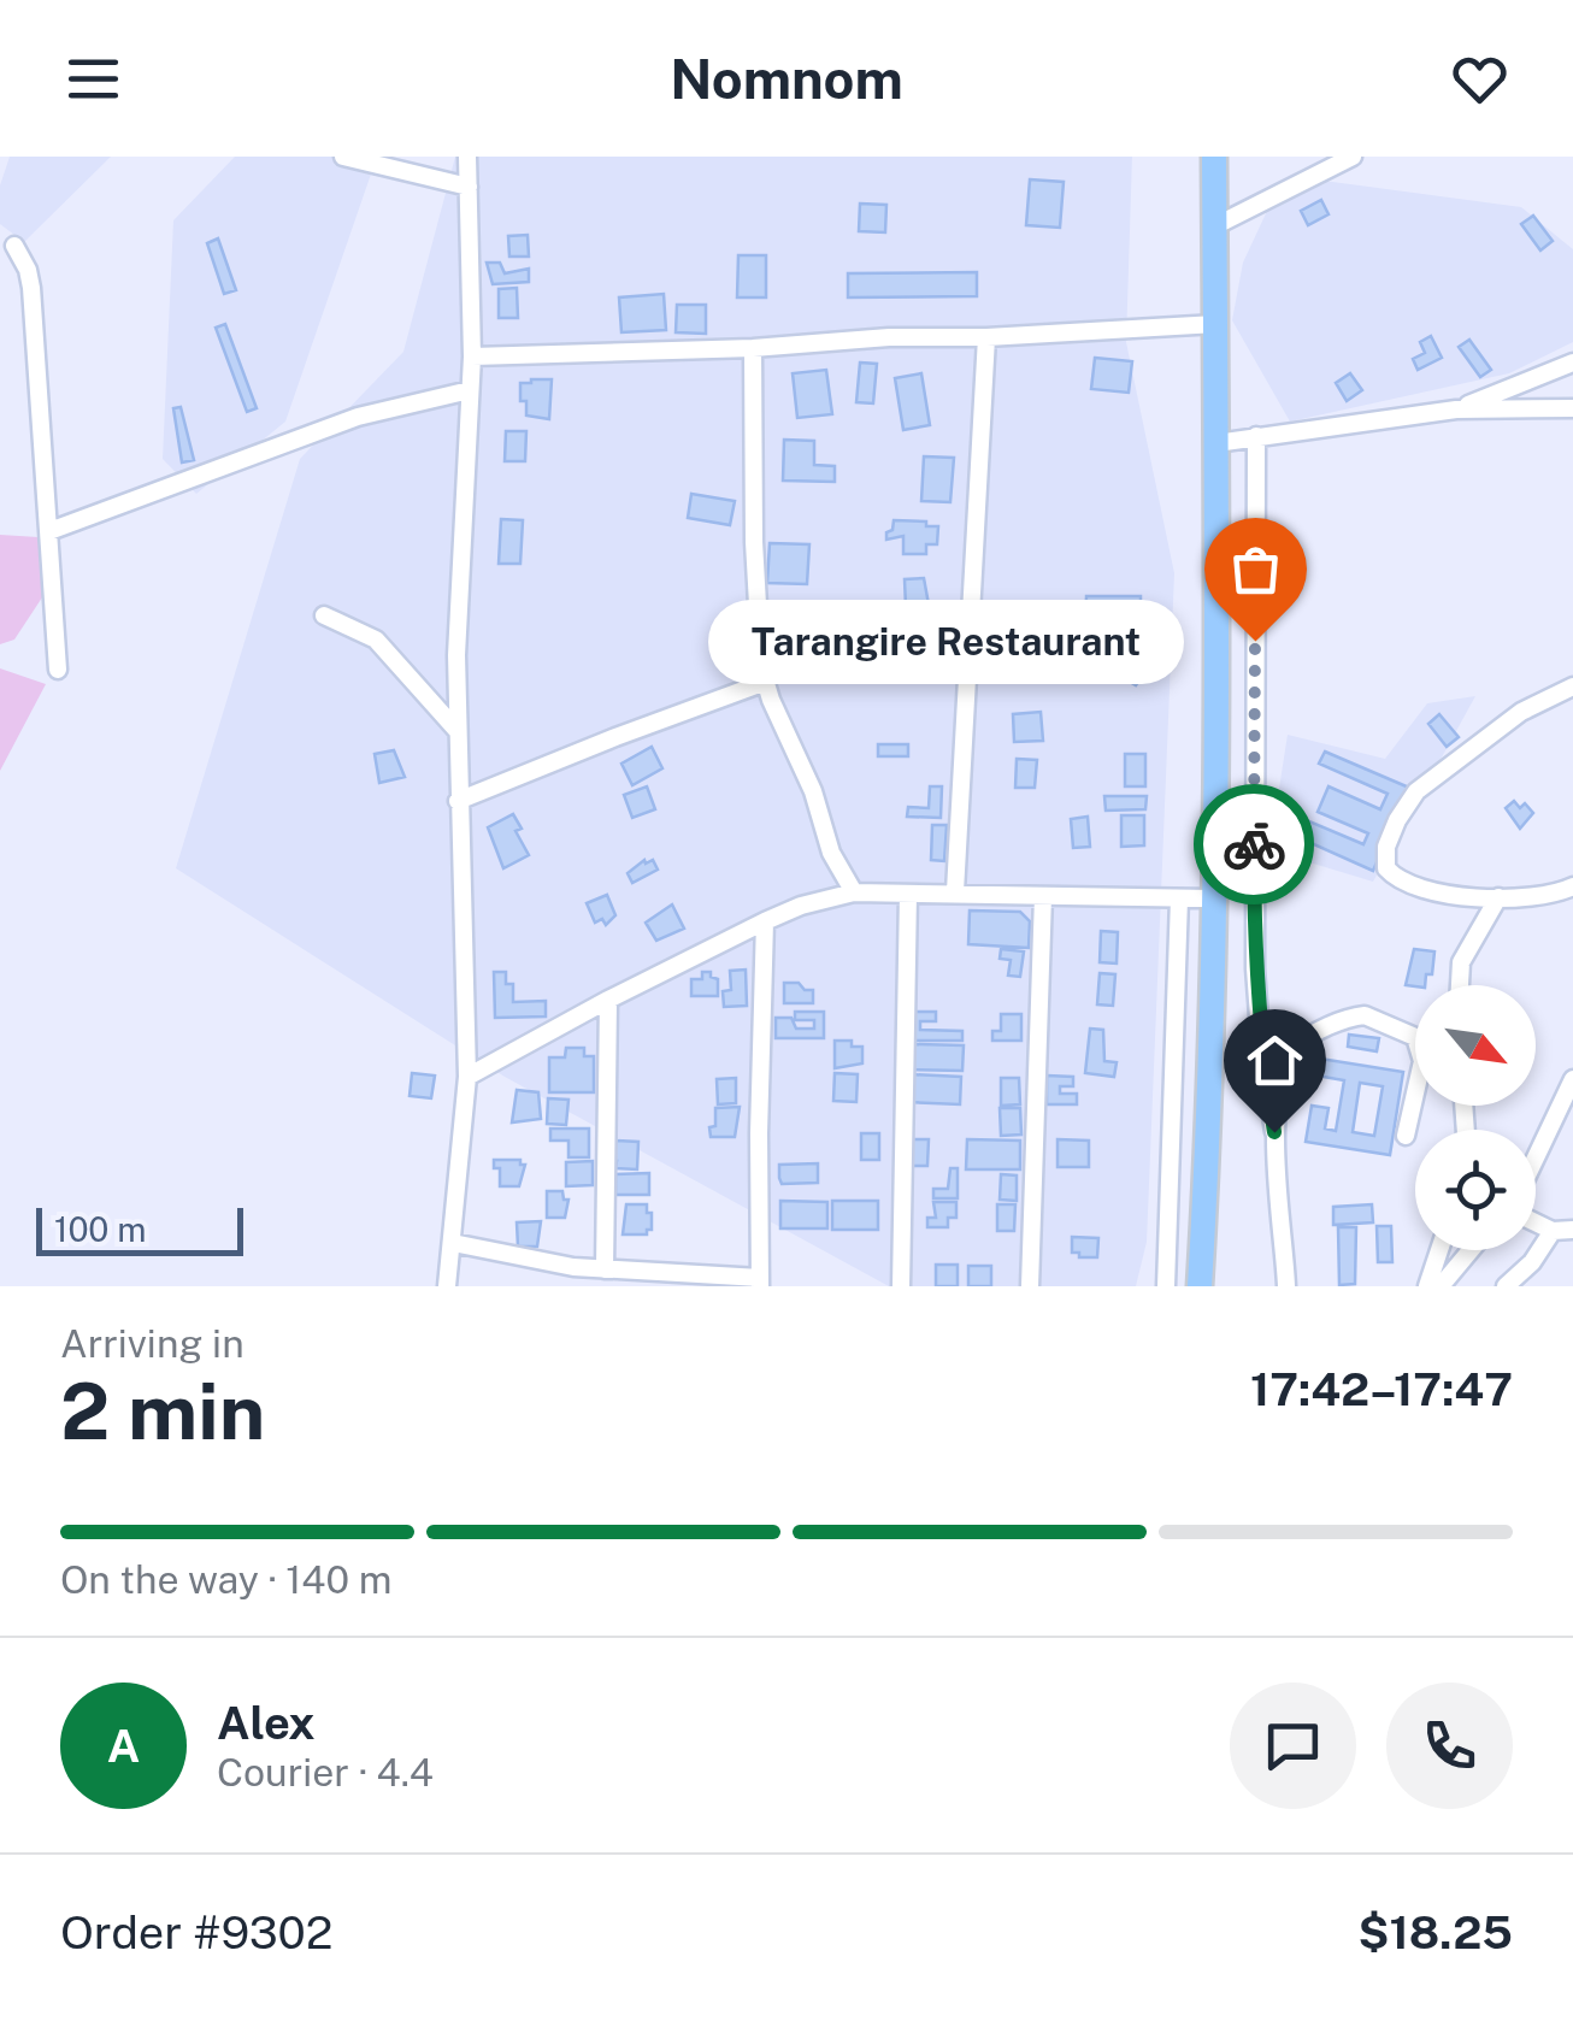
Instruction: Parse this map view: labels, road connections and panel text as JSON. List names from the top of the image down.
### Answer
{
  "places": ["Tarangire Restaurant"],
  "scale_bar": "100 m",
  "north": "bottom right",
  "page": {
    "header": "Nomnom",
    "bubble": "Tarangire Restaurant",
    "scale": "100 m",
    "heading": ["2 min", "Arriving in", "17:42–17:47"],
    "panel": [
      "Alex",
      "Courier · 4.4",
      "Order #9302",
      "$18.25"
    ],
    "bar": "On the way · 140 m",
    "round": "A"
  }
}
